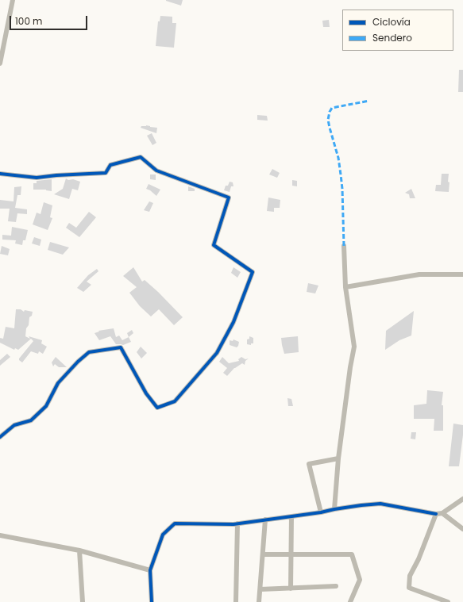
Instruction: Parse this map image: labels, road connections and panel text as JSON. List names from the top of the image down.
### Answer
{
  "legend": ["Ciclovía", "Sendero"],
  "scale_bar": "100 m"
}
